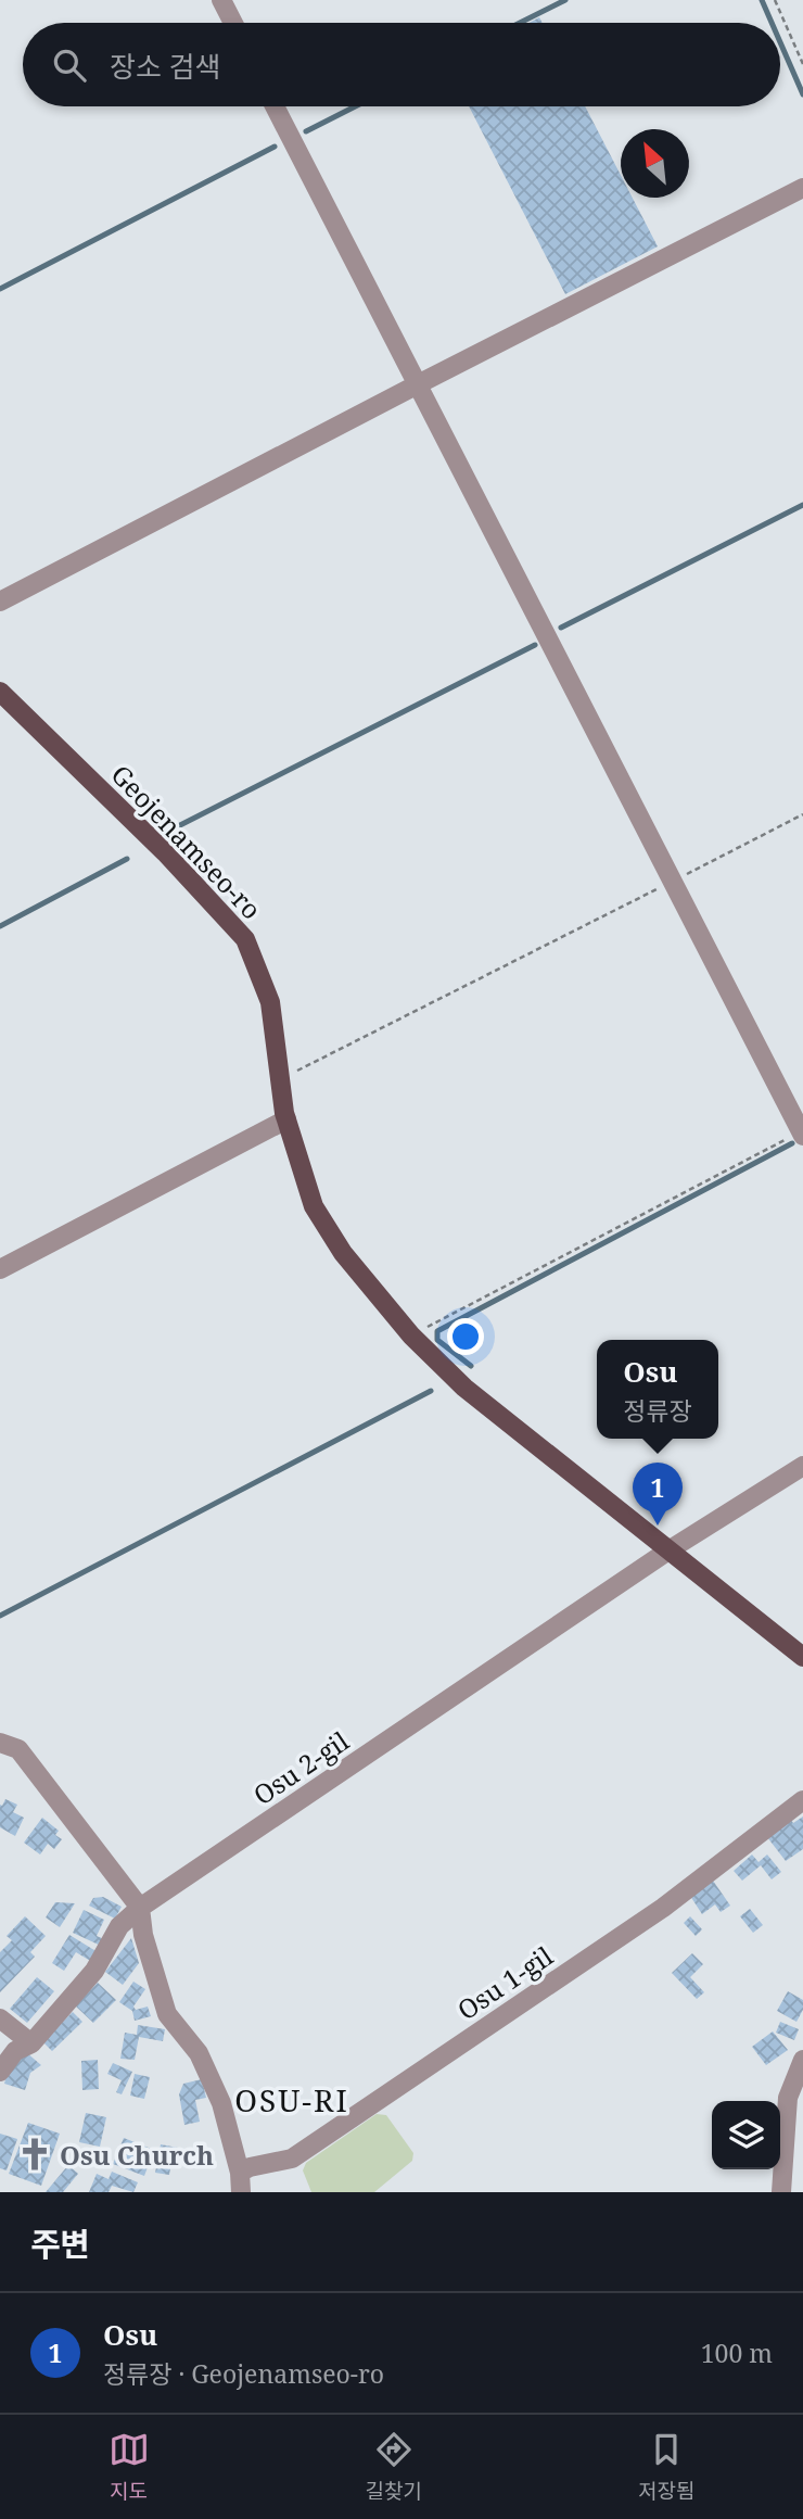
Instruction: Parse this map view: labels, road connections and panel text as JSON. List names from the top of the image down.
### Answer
{
  "streets": {
    "main road": ["Geojenamseo-ro"],
    "street": ["Osu 2-gil", "Osu 1-gil"]
  },
  "crossings": [
    ["Geojenamseo-ro", "Osu 2-gil"]
  ],
  "districts": ["OSU-RI"],
  "places": {
    "church": ["Osu Church"]
  },
  "north": "top left",
  "page": {
    "search": "장소 검색",
    "popup": ["Osu", "정류장"],
    "pins": "1",
    "heading": "주변",
    "list": [
      {
        "mark": "1",
        "name": "Osu",
        "note": "정류장 · Geojenamseo-ro",
        "value": "100 m"
      }
    ],
    "nav": ["지도", "길찾기", "저장됨"]
  }
}
